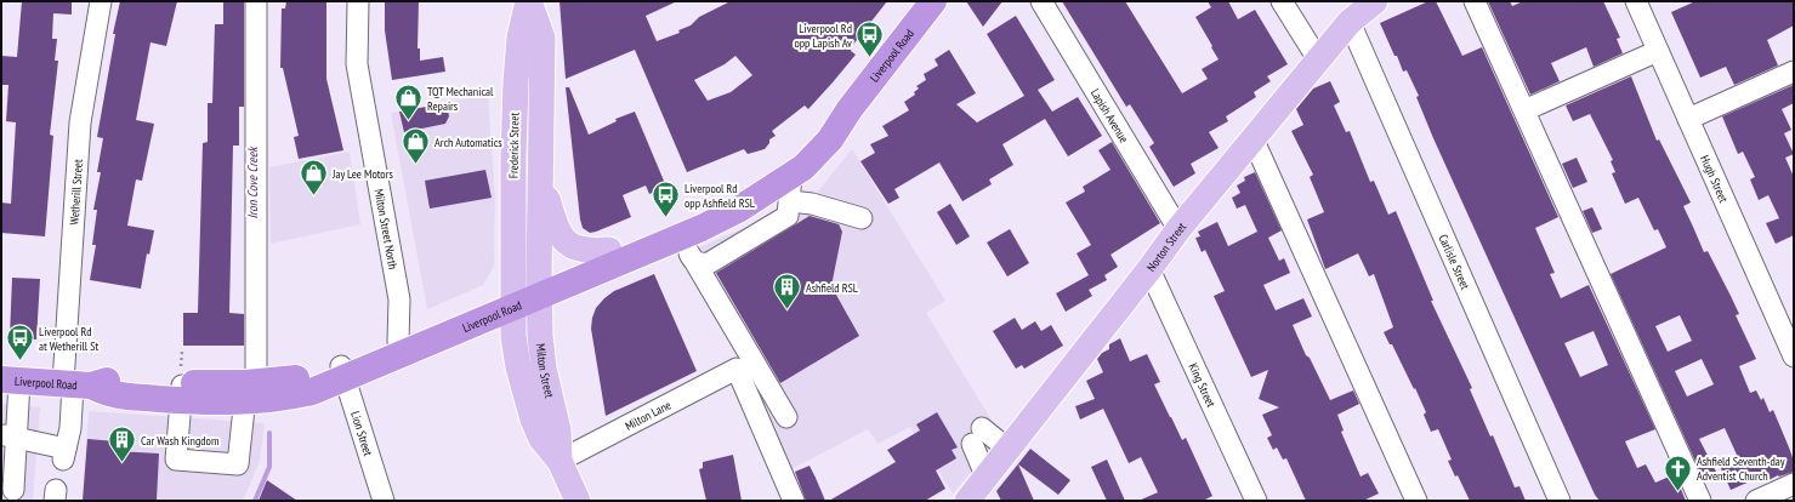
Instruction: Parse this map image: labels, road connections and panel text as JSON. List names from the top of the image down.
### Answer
{
  "streets": {
    "highway": ["Liverpool Road"],
    "main road": ["Frederick Street", "Norton Street", "Milton Street"],
    "street": [
      "Lapish Avenue",
      "Hugh Street",
      "Wetherill Street",
      "Milton Street North",
      "Carlisle Street",
      "King Street",
      "Milton Lane",
      "Lion Street"
    ]
  },
  "crossings": [
    ["Liverpool Road", "Frederick Street"],
    ["Liverpool Road", "Wetherill Street"],
    ["Liverpool Road", "Milton Street North"],
    ["Liverpool Road", "Milton Street"],
    ["Liverpool Road", "Lion Street"],
    ["Lapish Avenue", "Norton Street"],
    ["Frederick Street", "Milton Street"],
    ["Norton Street", "Carlisle Street"],
    ["Norton Street", "King Street"],
    ["Milton Street", "Milton Lane"]
  ],
  "water": ["Iron Cove Creek"],
  "places": {
    "bus stop": ["Liverpool Rd opp Lapish Av", "Liverpool Rd opp Ashfield RSL", "Liverpool Rd at Wetherill St"],
    "shop": ["TQT Mechanical Repairs", "Arch Automatics", "Jay Lee Motors"],
    "building": ["Ashfield RSL", "Car Wash Kingdom"],
    "church": ["Ashfield Seventh-day Adventist Church"]
  }
}
